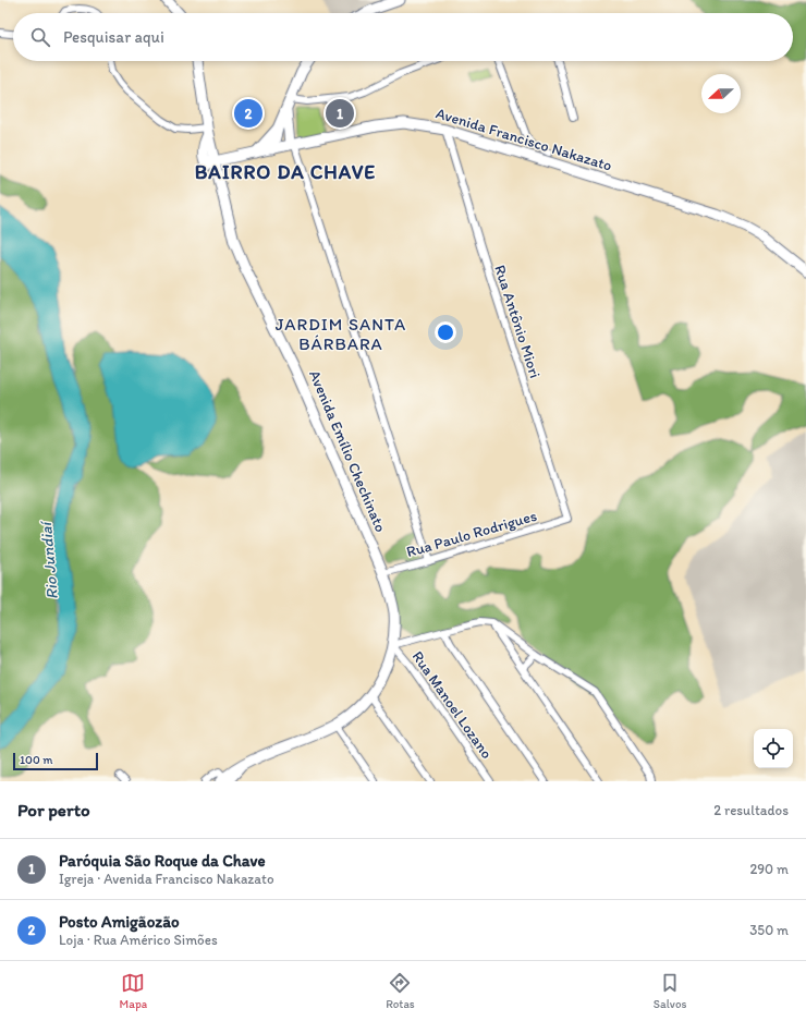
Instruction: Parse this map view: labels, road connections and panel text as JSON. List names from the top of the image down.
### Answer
{
  "streets": {
    "main road": ["Avenida Francisco Nakazato", "Avenida Emílio Chechinato"],
    "street": ["Rua Antônio Miori", "Rua Paulo Rodrigues", "Rua Manoel Lozano"]
  },
  "crossings": [
    ["Avenida Francisco Nakazato", "Rua Antônio Miori"],
    ["Avenida Francisco Nakazato", "Avenida Emílio Chechinato"],
    ["Rua Antônio Miori", "Rua Paulo Rodrigues"],
    ["Avenida Emílio Chechinato", "Rua Paulo Rodrigues"],
    ["Avenida Emílio Chechinato", "Rua Manoel Lozano"]
  ],
  "districts": ["BAIRRO DA CHAVE", "JARDIM SANTA BÁRBARA"],
  "water": ["Rio Jundiaí"],
  "scale_bar": "100 m",
  "north": "left",
  "page": {
    "search": "Pesquisar aqui",
    "pins": ["1", "2"],
    "scale": "100 m",
    "heading": ["Por perto", "2 resultados"],
    "list": [
      {
        "mark": "1",
        "name": "Paróquia São Roque da Chave",
        "note": "Igreja · Avenida Francisco Nakazato",
        "value": "290 m"
      },
      {
        "mark": "2",
        "name": "Posto Amigãozão",
        "note": "Loja · Rua Américo Simões",
        "value": "350 m"
      }
    ],
    "nav": ["Mapa", "Rotas", "Salvos"]
  }
}
